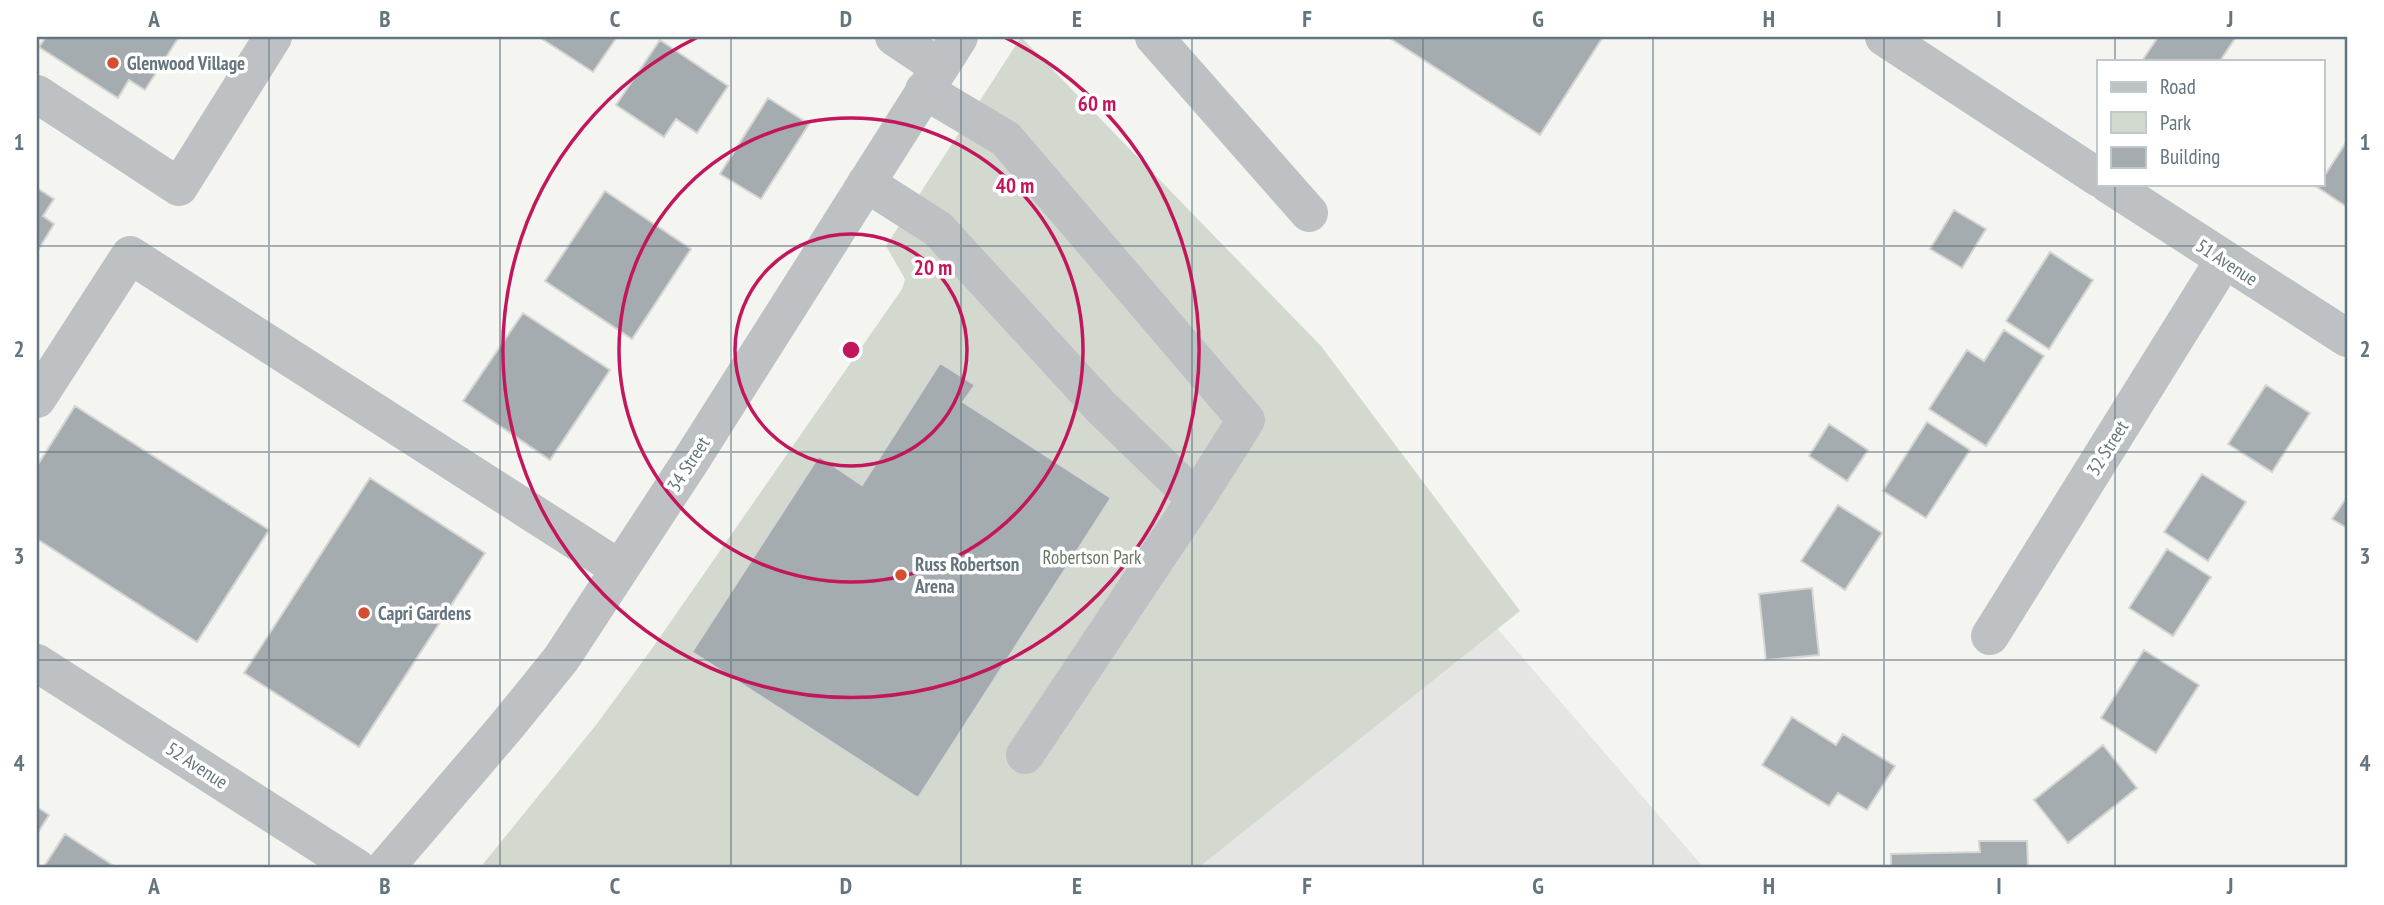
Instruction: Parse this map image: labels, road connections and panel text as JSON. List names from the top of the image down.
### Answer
{
  "streets": {
    "street": [
      "51 Avenue",
      "32 Street",
      "34 Street",
      "52 Avenue"
    ]
  },
  "crossings": [
    ["51 Avenue", "32 Street"]
  ],
  "parks": ["Robertson Park"],
  "places": ["Glenwood Village", "Russ Robertson Arena", "Capri Gardens"],
  "legend": ["Road", "Park", "Building"],
  "grid": {
    "columns": [
      "A",
      "B",
      "C",
      "D",
      "E",
      "F",
      "G",
      "H",
      "I",
      "J"
    ],
    "rows": [
      "1",
      "2",
      "3",
      "4"
    ]
  },
  "rings": ["60 m", "40 m", "20 m"]
}
